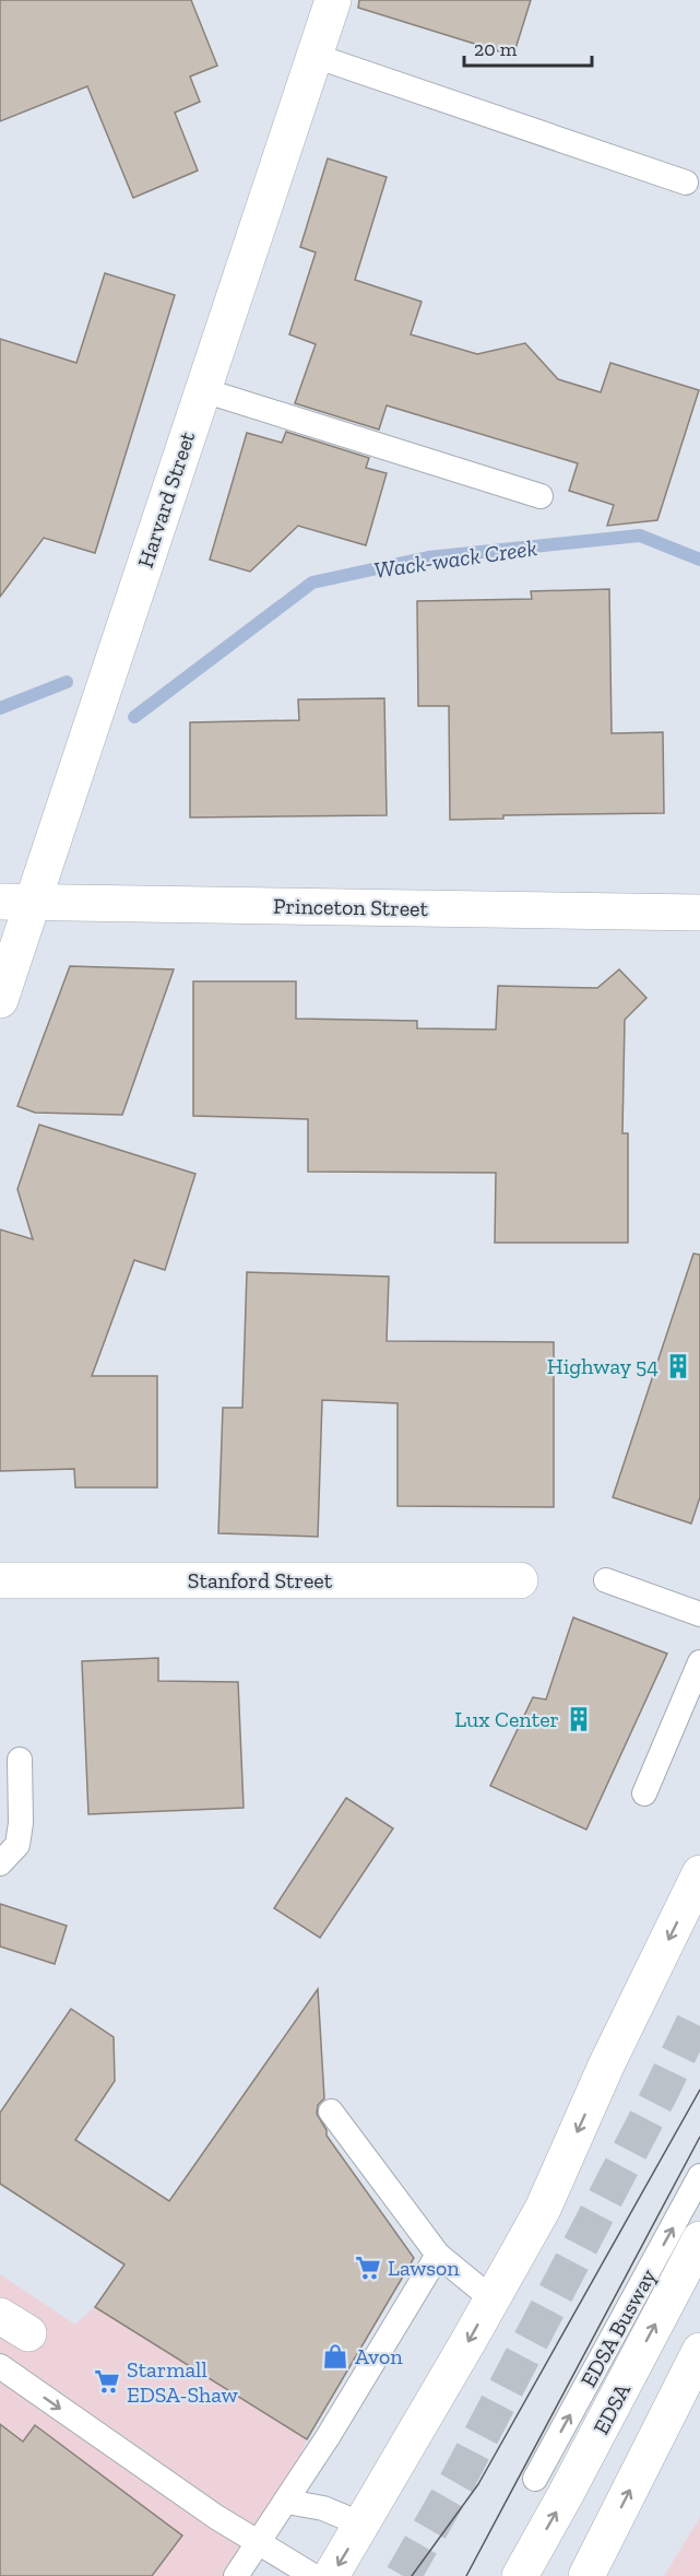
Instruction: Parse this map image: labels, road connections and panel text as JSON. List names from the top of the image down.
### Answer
{
  "streets": {
    "main road": [
      "Harvard Street",
      "Princeton Street",
      "Stanford Street",
      "EDSA"
    ],
    "lane": ["EDSA Busway"]
  },
  "crossings": [
    ["Harvard Street", "Princeton Street"]
  ],
  "water": ["Wack-wack Creek"],
  "places": {
    "building": ["Highway 54", "Lux Center"],
    "supermarket": ["Lawson", "Starmall EDSA-Shaw"],
    "shop": ["Avon"]
  },
  "scale_bar": "20 m"
}
